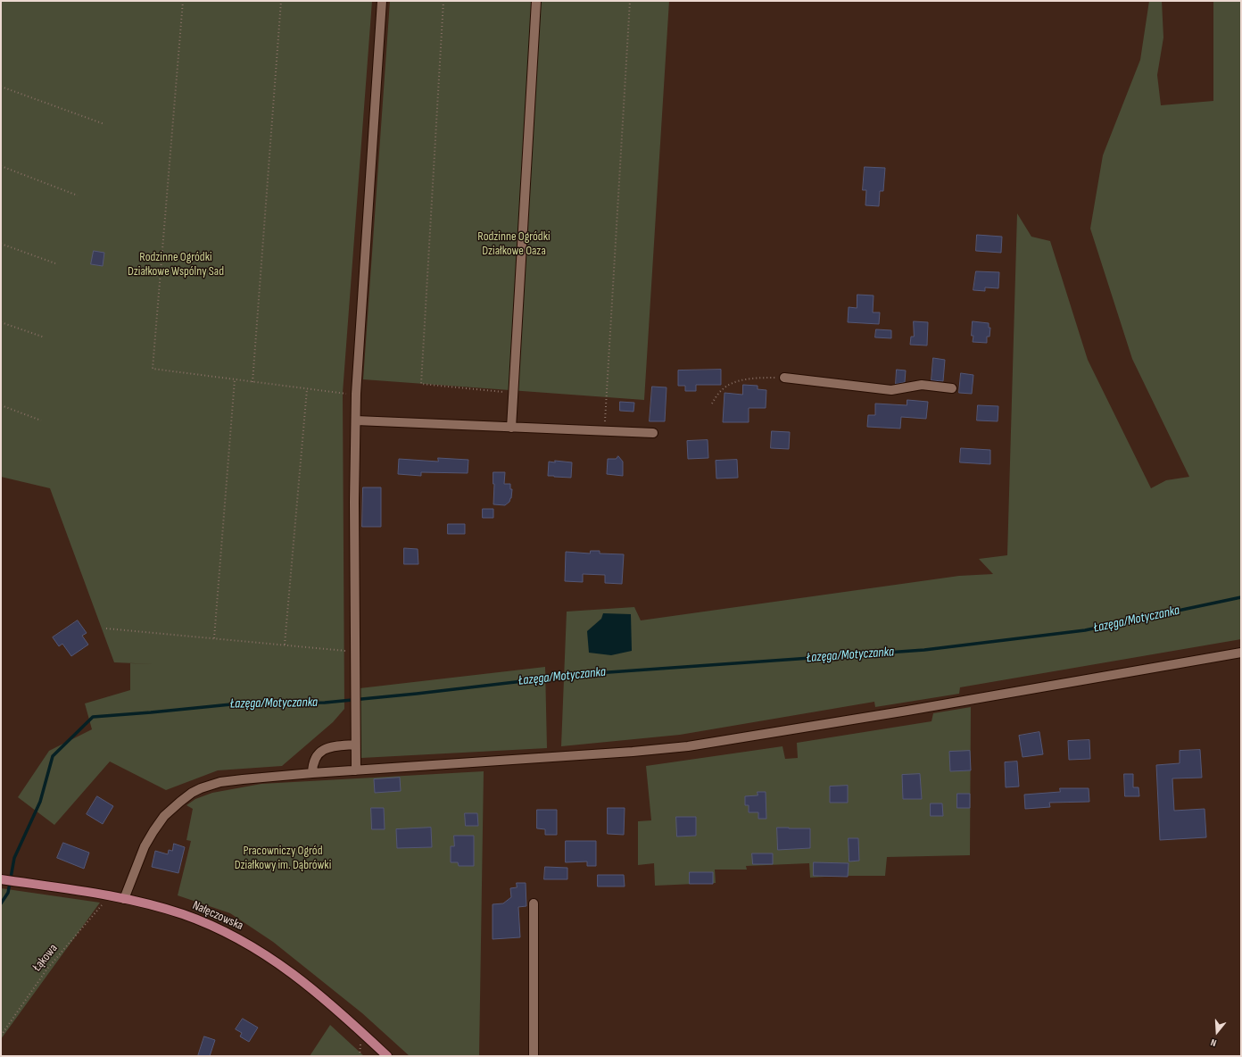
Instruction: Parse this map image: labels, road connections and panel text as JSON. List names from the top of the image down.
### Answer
{
  "streets": {
    "main road": ["Nałęczowska"],
    "path": ["Łąkowa"]
  },
  "crossings": [
    ["Nałęczowska", "Łąkowa"]
  ],
  "water": ["Łazęga/Motyczanka"],
  "parks": ["Rodzinne Ogródki Działkowe Oaza", "Rodzinne Ogródki Działkowe Wspólny Sad", "Pracowniczy Ogród Działkowy im. Dąbrówki"],
  "north": "bottom"
}
